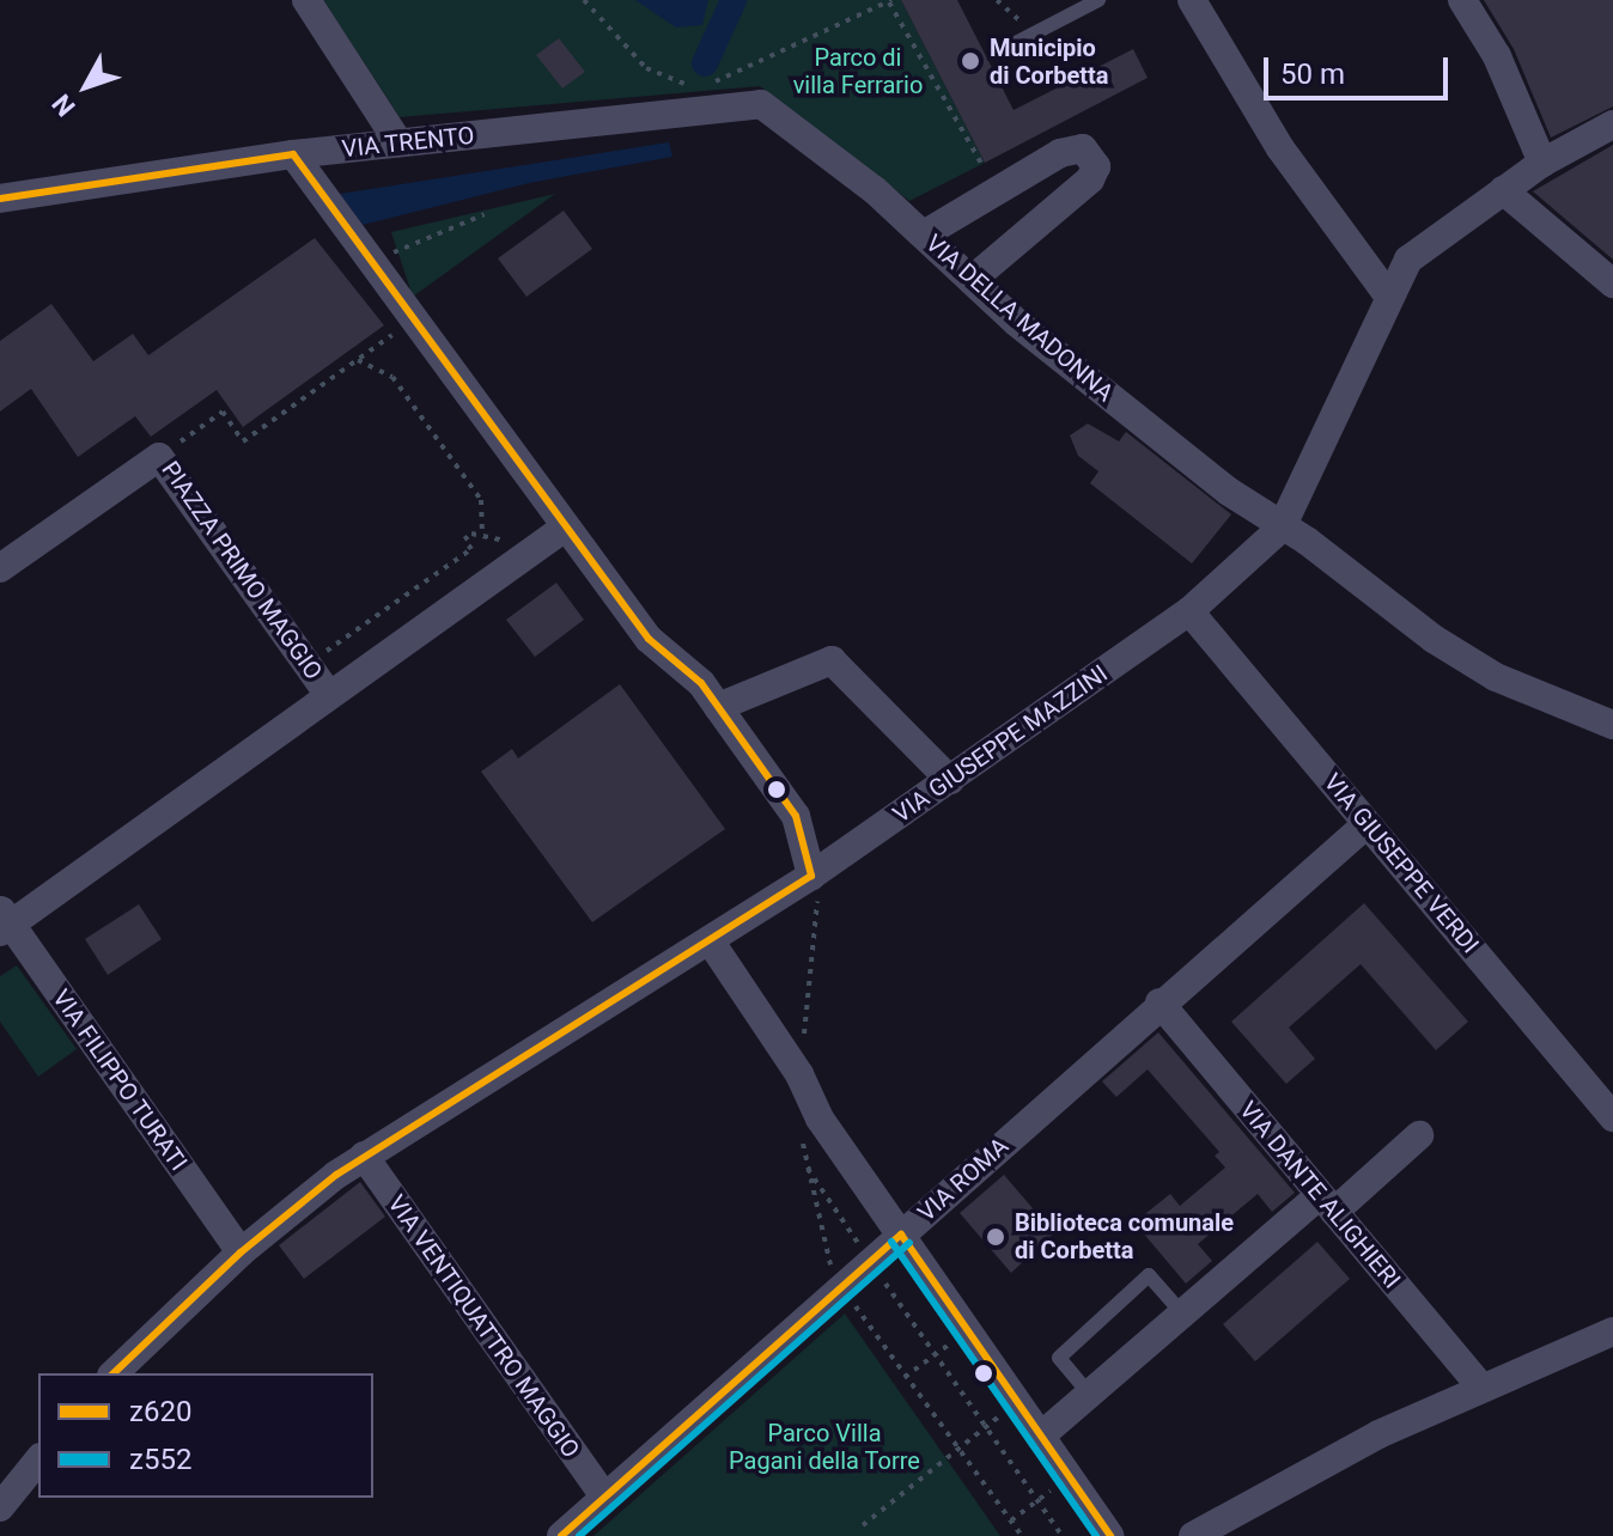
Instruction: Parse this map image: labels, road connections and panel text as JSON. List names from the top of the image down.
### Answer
{
  "streets": {
    "street": [
      "VIA TRENTO",
      "VIA DELLA MADONNA",
      "PIAZZA PRIMO MAGGIO",
      "VIA GIUSEPPE MAZZINI",
      "VIA GIUSEPPE VERDI",
      "VIA FILIPPO TURATI",
      "VIA ROMA",
      "VIA DANTE ALIGHIERI",
      "VIA VENTIQUATTRO MAGGIO"
    ]
  },
  "crossings": [
    ["VIA TRENTO", "VIA DELLA MADONNA"],
    ["VIA DELLA MADONNA", "VIA GIUSEPPE MAZZINI"],
    ["VIA GIUSEPPE MAZZINI", "VIA GIUSEPPE VERDI"],
    ["VIA GIUSEPPE MAZZINI", "VIA FILIPPO TURATI"],
    ["VIA GIUSEPPE MAZZINI", "VIA VENTIQUATTRO MAGGIO"],
    ["VIA GIUSEPPE VERDI", "VIA ROMA"],
    ["VIA ROMA", "VIA DANTE ALIGHIERI"],
    ["VIA ROMA", "VIA VENTIQUATTRO MAGGIO"]
  ],
  "parks": ["Parco di villa Ferrario", "Parco Villa Pagani della Torre"],
  "places": ["Municipio di Corbetta", "Biblioteca comunale di Corbetta"],
  "lines": ["transit line z620", "transit line z552"],
  "legend": ["z620", "z552"],
  "scale_bar": "50 m",
  "north": "bottom left"
}
